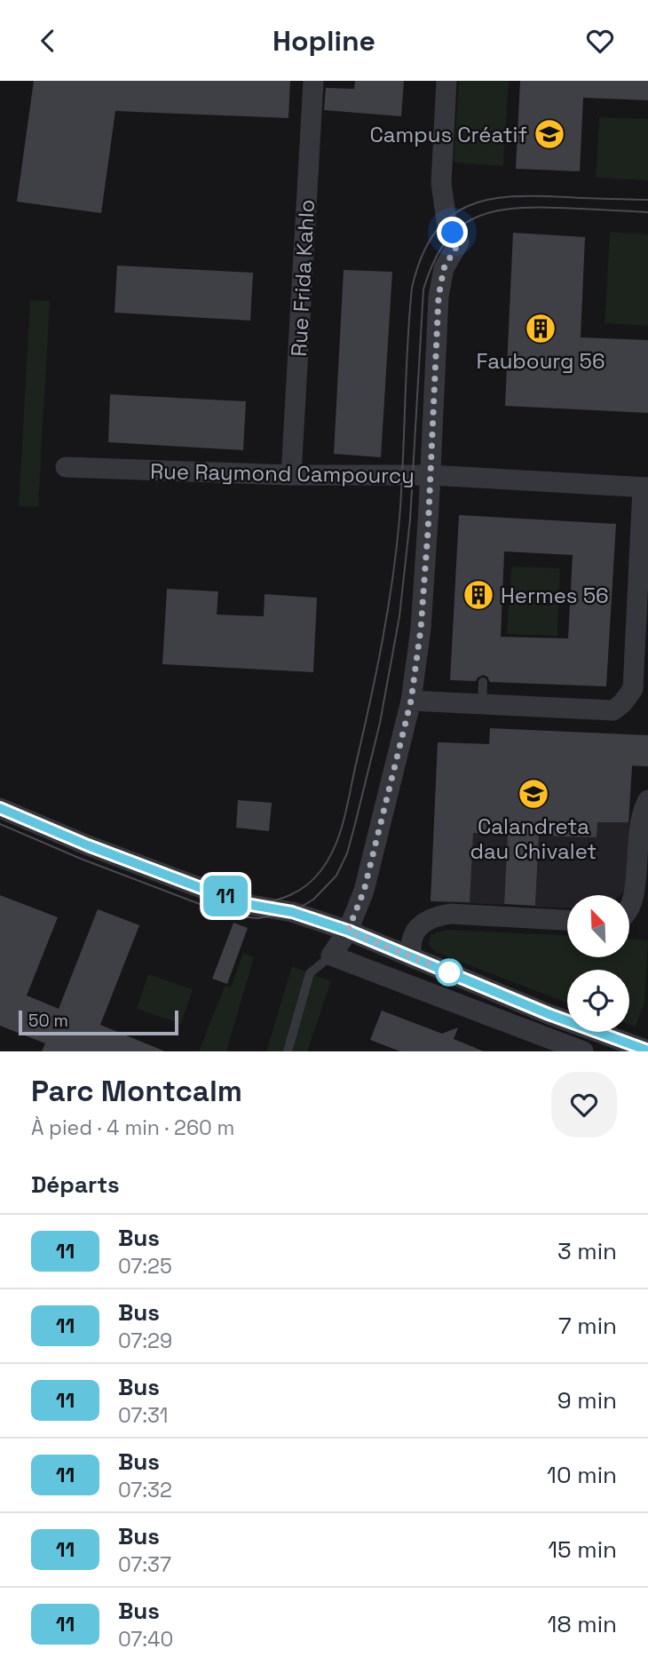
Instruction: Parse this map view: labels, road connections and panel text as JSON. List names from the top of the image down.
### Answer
{
  "streets": {
    "street": ["Rue Frida Kahlo", "Rue Raymond Campourcy"]
  },
  "crossings": [
    ["Rue Frida Kahlo", "Rue Raymond Campourcy"]
  ],
  "places": {
    "school or university": ["Campus Créatif", "Calandreta dau Chivalet"],
    "building": ["Faubourg 56", "Hermes 56"]
  },
  "lines": ["bus line 11"],
  "scale_bar": "50 m",
  "north": "top left",
  "page": {
    "header": "Hopline",
    "on_map": "11",
    "scale": "50 m",
    "heading": [
      ["Parc Montcalm", "À pied · 4 min · 260 m"],
      "Départs"
    ],
    "list": [
      {
        "mark": "11",
        "name": "Bus",
        "note": "07:25",
        "value": "3 min"
      },
      {
        "mark": "11",
        "name": "Bus",
        "note": "07:29",
        "value": "7 min"
      },
      {
        "mark": "11",
        "name": "Bus",
        "note": "07:31",
        "value": "9 min"
      },
      {
        "mark": "11",
        "name": "Bus",
        "note": "07:32",
        "value": "10 min"
      },
      {
        "mark": "11",
        "name": "Bus",
        "note": "07:37",
        "value": "15 min"
      },
      {
        "mark": "11",
        "name": "Bus",
        "note": "07:40",
        "value": "18 min"
      }
    ]
  }
}
